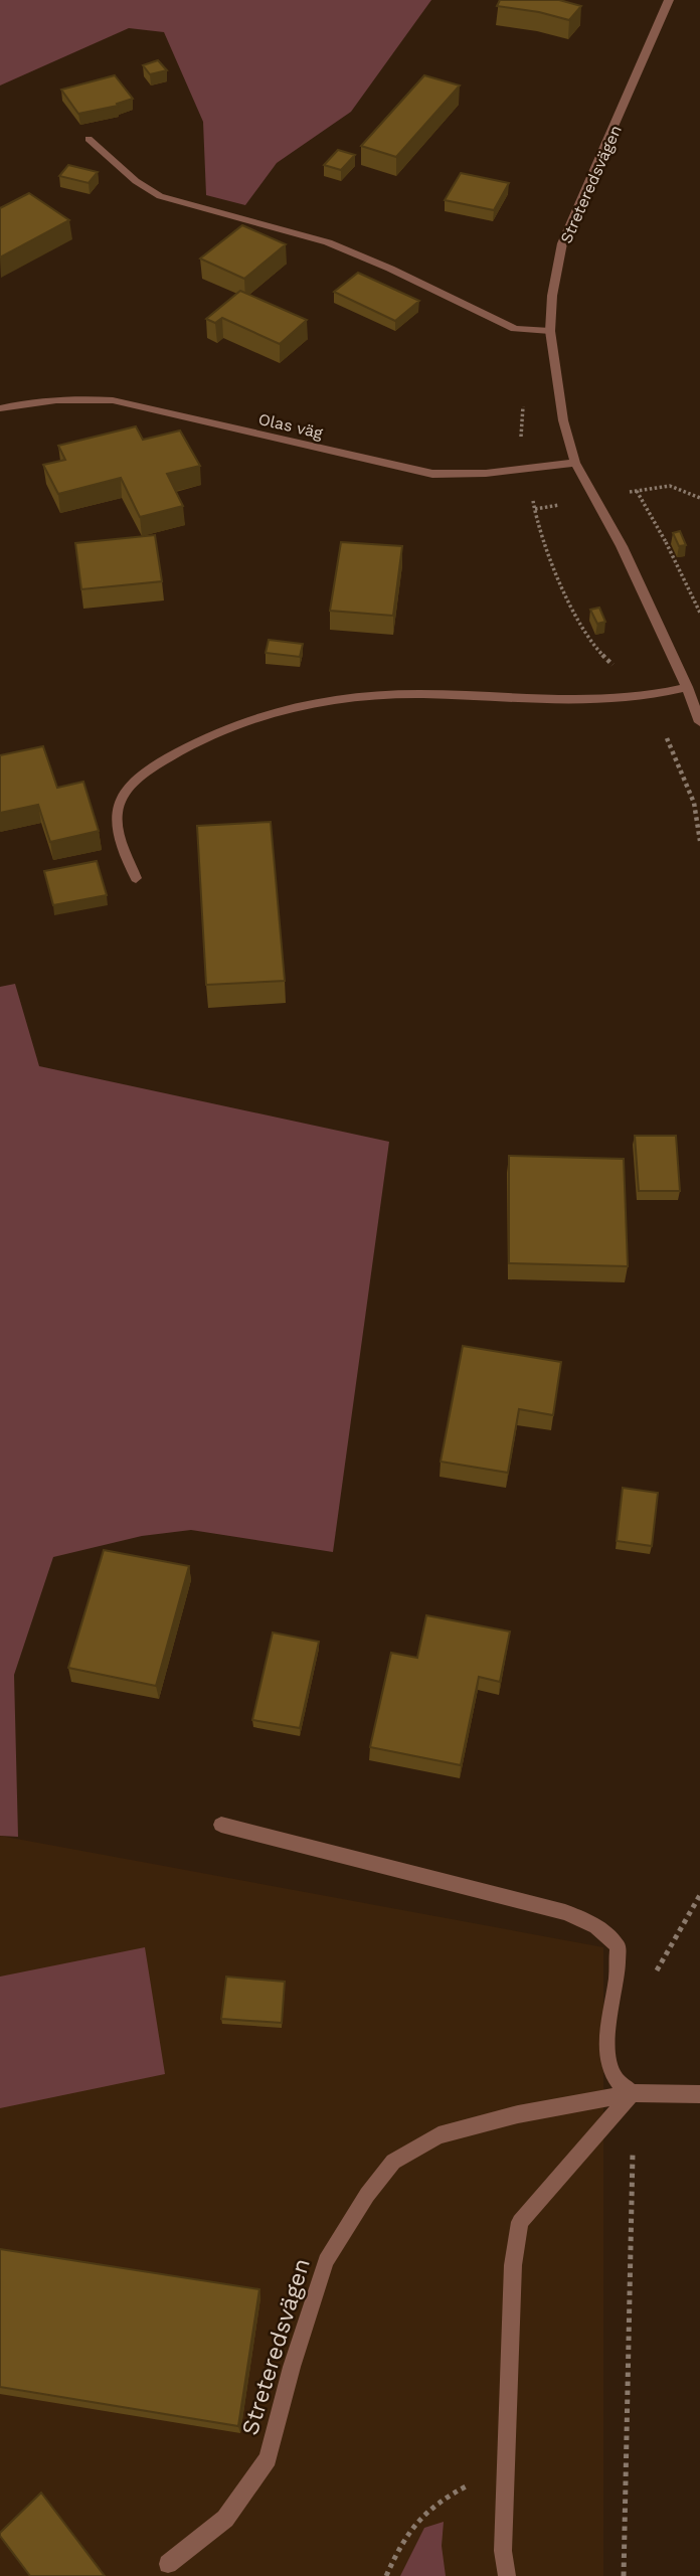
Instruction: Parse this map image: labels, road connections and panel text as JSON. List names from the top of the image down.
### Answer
{
  "streets": {
    "street": ["Streteredsvägen", "Olas väg"]
  },
  "crossings": [
    ["Streteredsvägen", "Olas väg"]
  ]
}
